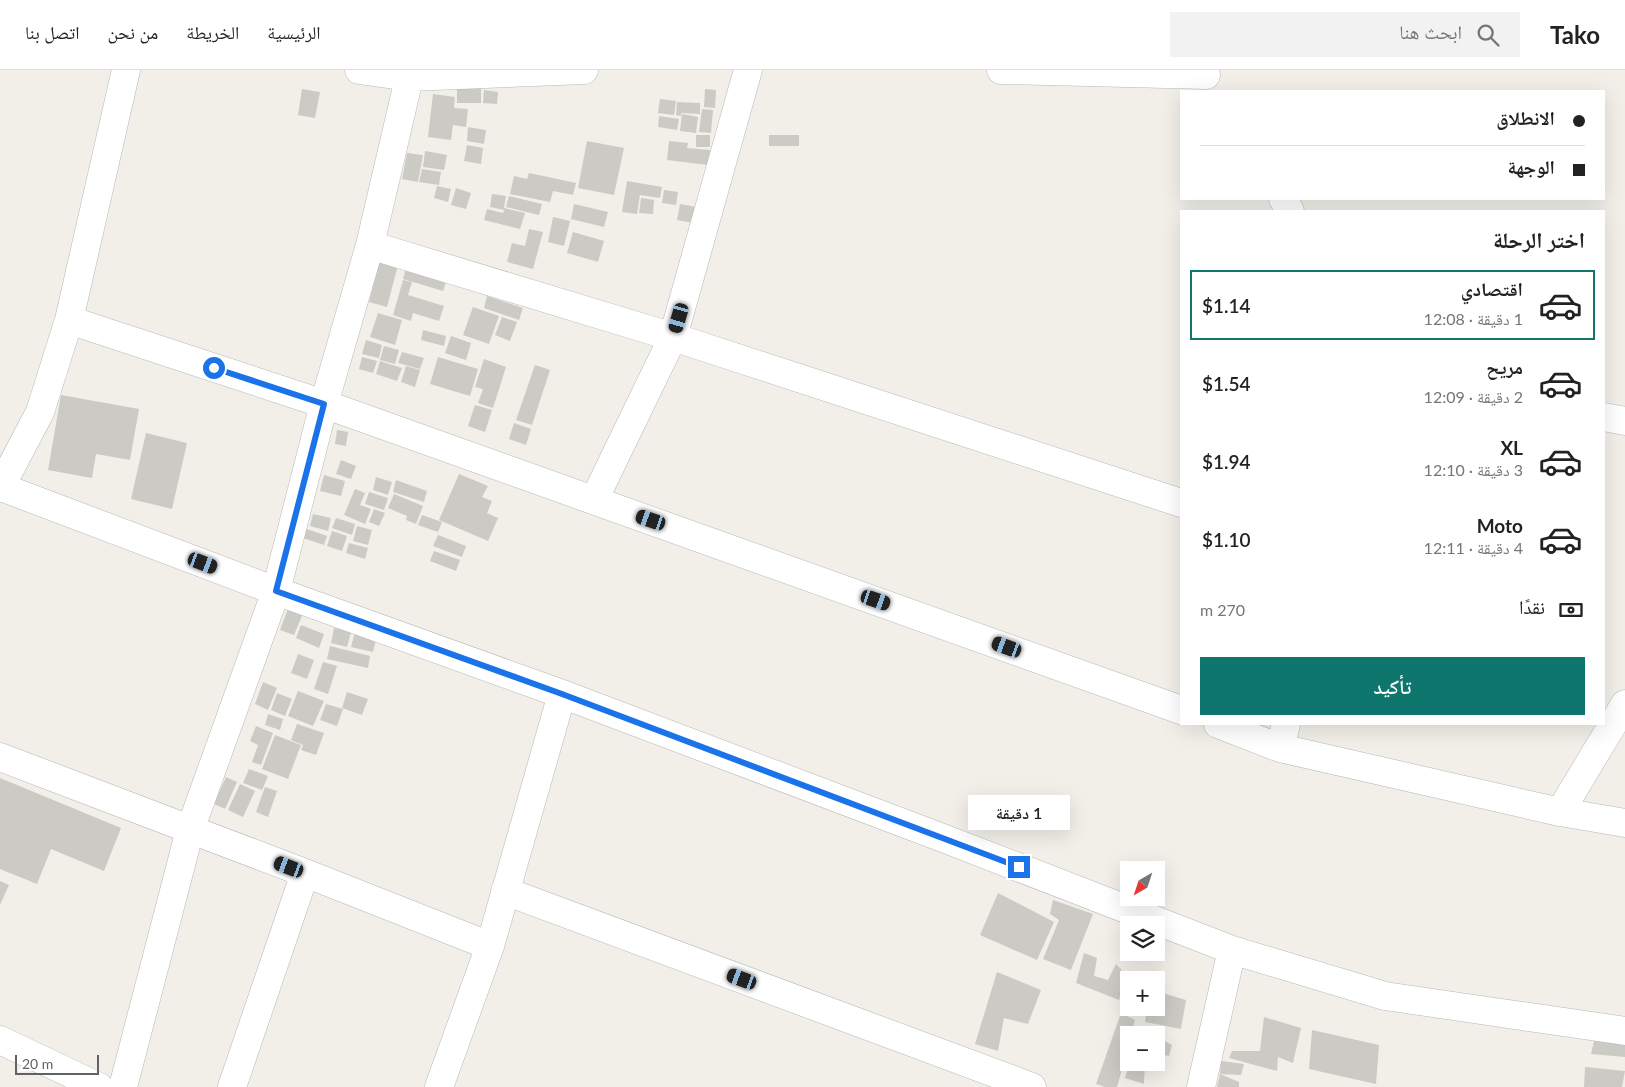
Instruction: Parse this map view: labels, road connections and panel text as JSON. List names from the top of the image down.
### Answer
{
  "scale_bar": "20 m",
  "north": "bottom left",
  "page": {
    "header": "Tako",
    "search": "ابحث هنا",
    "nav": [
      "الرئيسية",
      "الخريطة",
      "من نحن",
      "اتصل بنا"
    ],
    "banner": ["الانطلاق", "الوجهة"],
    "heading": "اختر الرحلة",
    "list": [
      {
        "name": "اقتصادي",
        "note": "1 دقيقة · 12:08",
        "value": "$1.14"
      },
      {
        "name": "مريح",
        "note": "2 دقيقة · 12:09",
        "value": "$1.54"
      },
      {
        "name": "XL",
        "note": "3 دقيقة · 12:10",
        "value": "$1.94"
      },
      {
        "name": "Moto",
        "note": "4 دقيقة · 12:11",
        "value": "$1.10"
      }
    ],
    "pay": ["نقدًا", "270 m"],
    "buttons": "تأكيد",
    "bubble": "1 دقيقة",
    "map_buttons": ["+", "−"],
    "scale": "20 m"
  }
}
